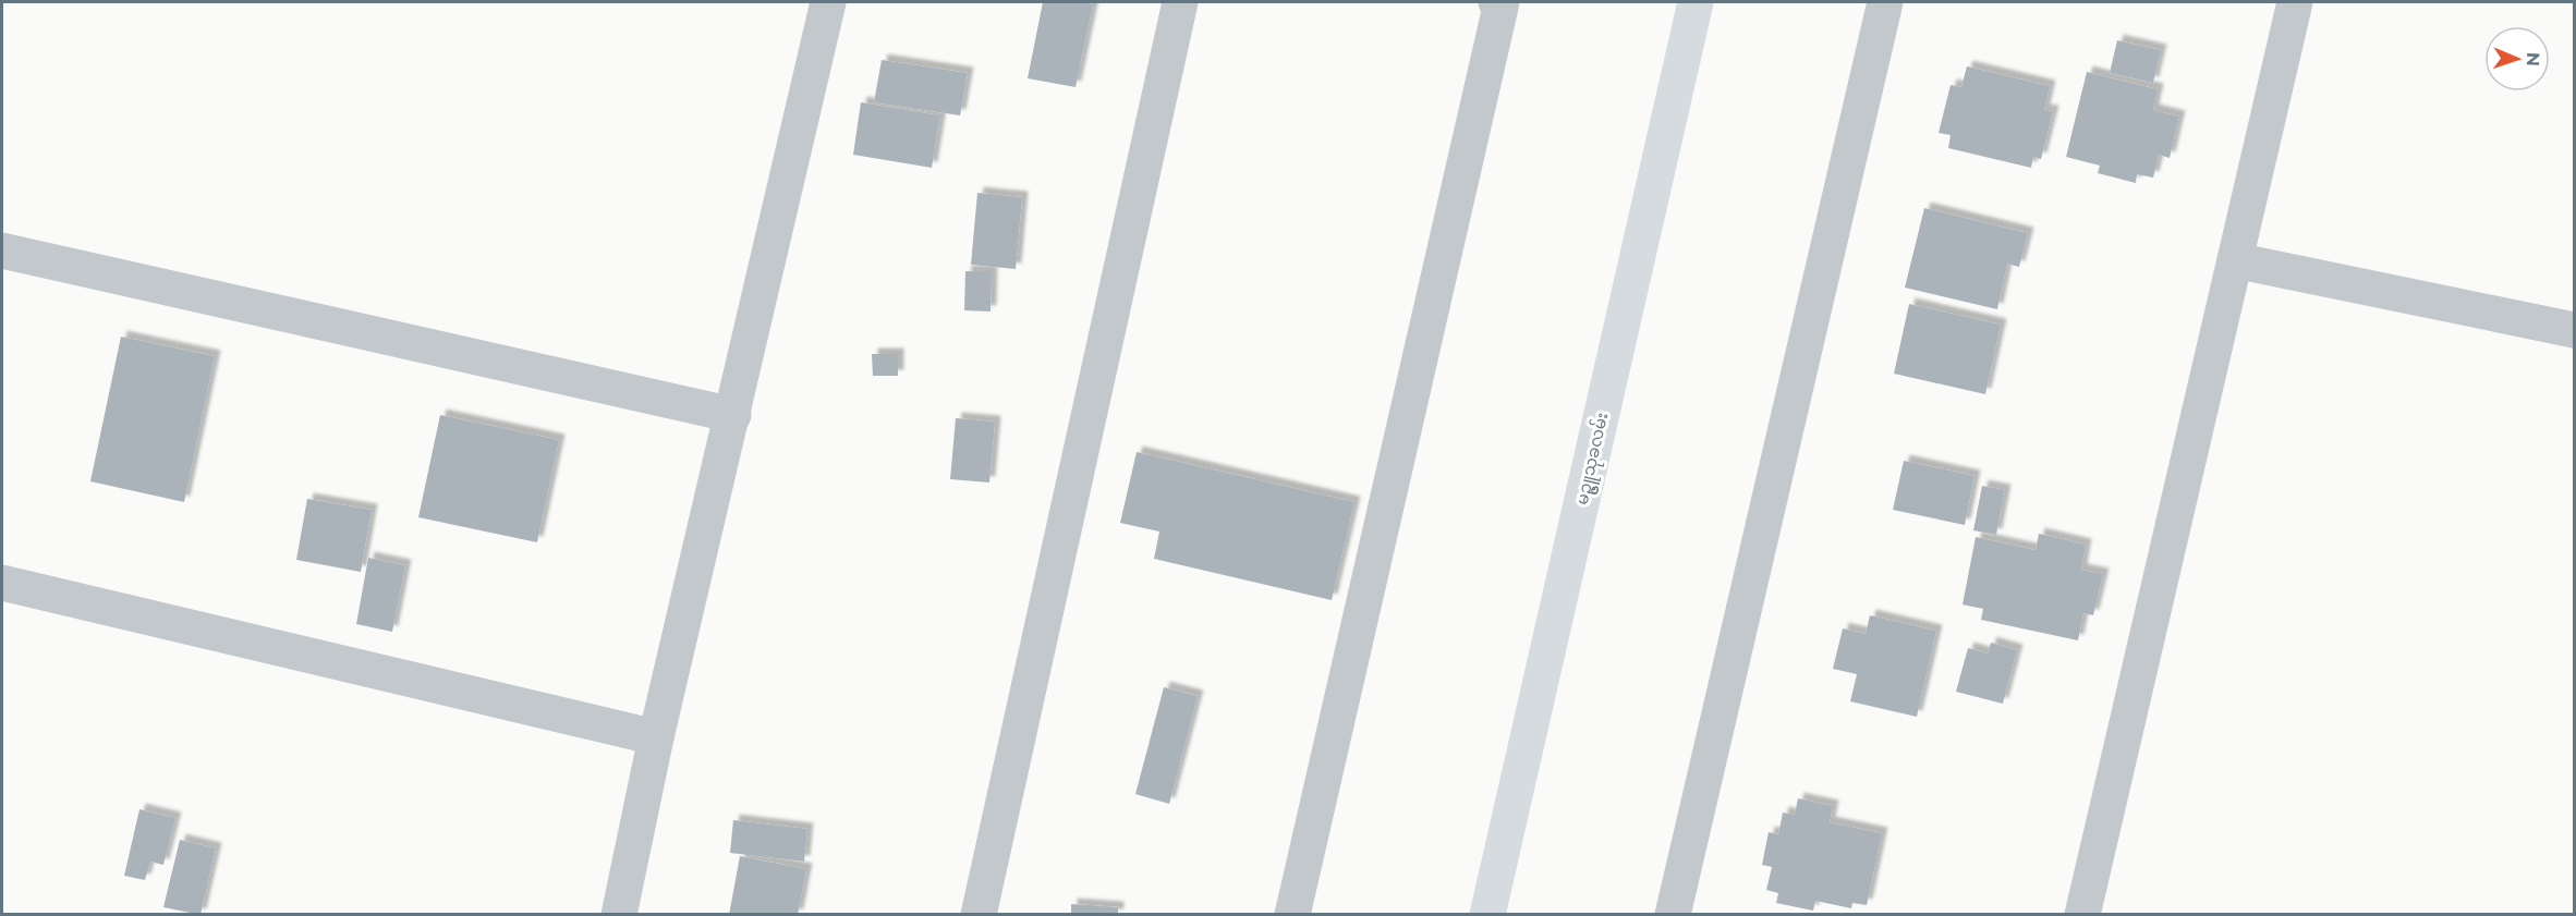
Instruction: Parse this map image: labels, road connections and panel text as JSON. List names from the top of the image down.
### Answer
{
  "streets": {
    "street": ["မဥ္ဇူသုခလမ်း"]
  },
  "north": "right"
}
